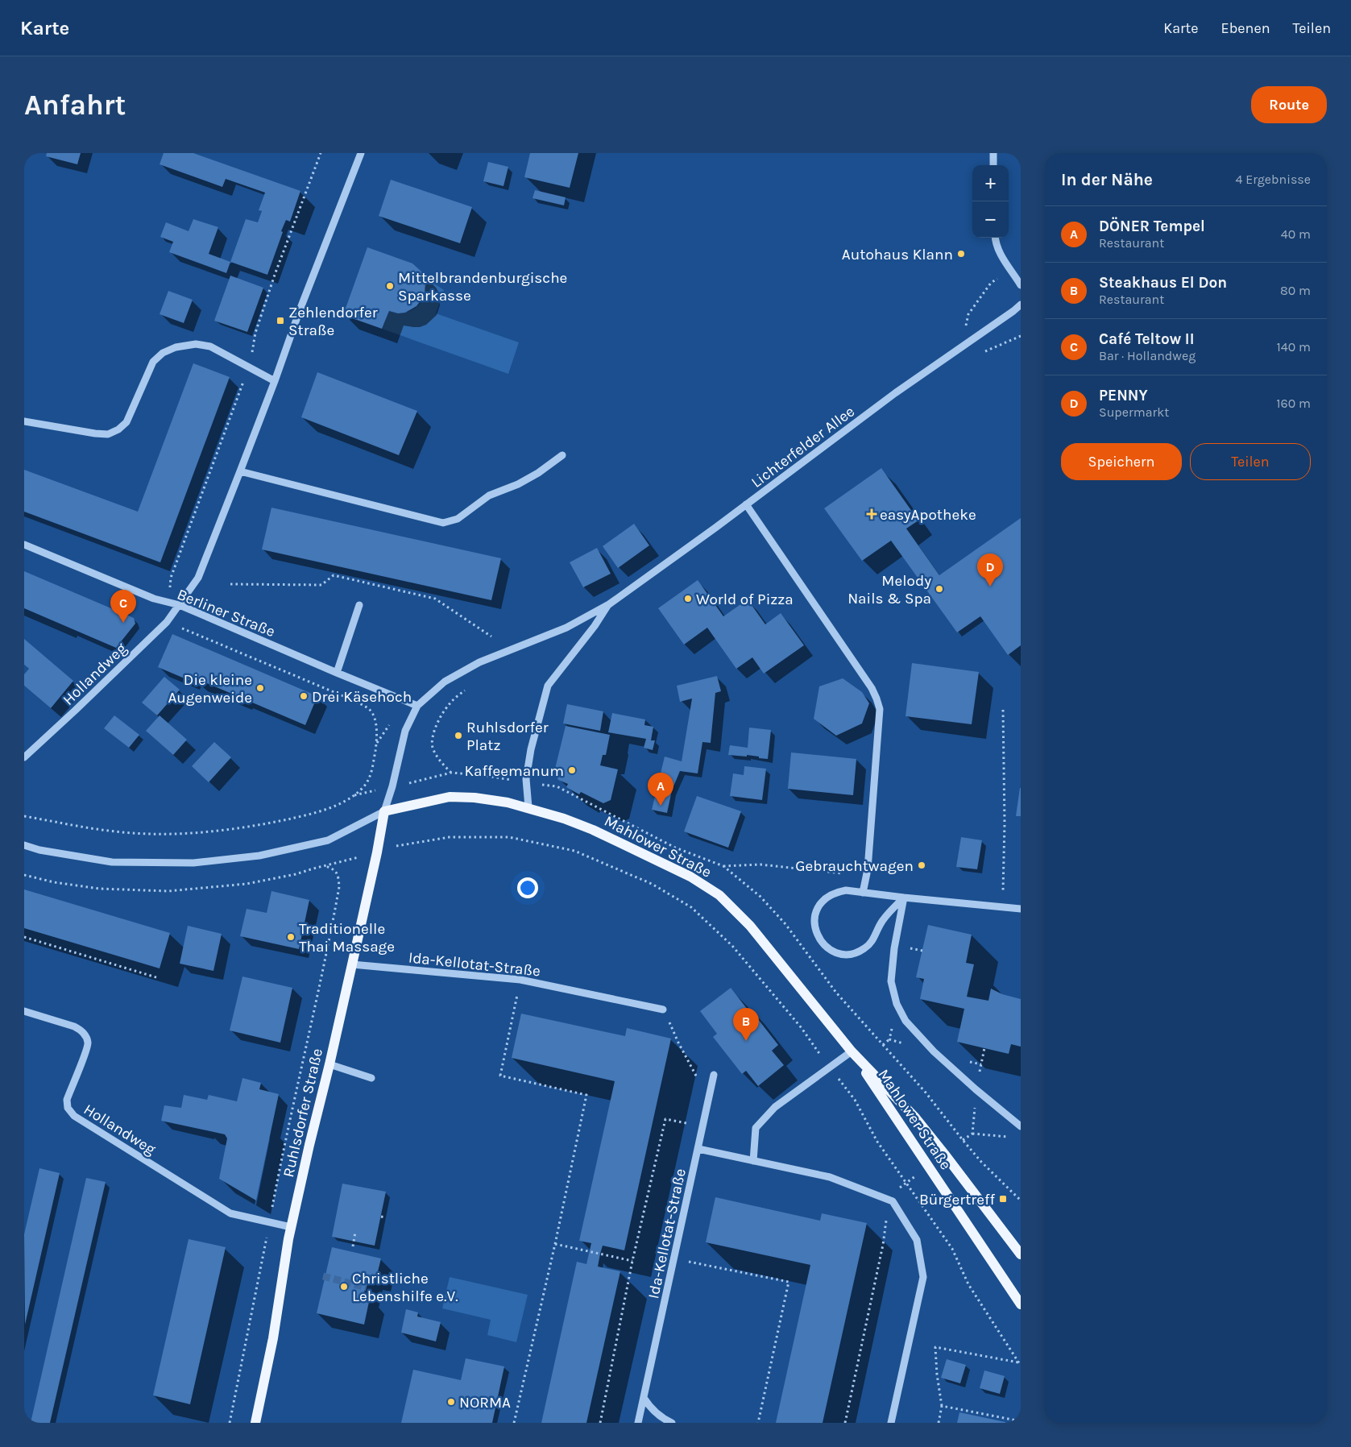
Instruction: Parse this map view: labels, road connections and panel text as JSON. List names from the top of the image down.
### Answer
{
  "streets": {
    "main road": ["Mahlower Straße", "Ruhlsdorfer Straße"],
    "street": [
      "Lichterfelder Allee",
      "Berliner Straße",
      "Hollandweg",
      "Ida-Kellotat-Straße"
    ]
  },
  "crossings": [
    ["Berliner Straße", "Hollandweg"],
    ["Hollandweg", "Ruhlsdorfer Straße"],
    ["Mahlower Straße", "Ruhlsdorfer Straße"],
    ["Ida-Kellotat-Straße", "Ruhlsdorfer Straße"]
  ],
  "places": {
    "other": [
      "Autohaus Klann",
      "Mittelbrandenburgische Sparkasse",
      "Melody Nails & Spa",
      "World of Pizza",
      "Die kleine Augenweide",
      "Drei Käsehoch",
      "Ruhlsdorfer Platz",
      "Kaffeemanum",
      "Gebrauchtwagen",
      "Traditionelle Thai Massage",
      "Christliche Lebenshilfe e.V.",
      "NORMA"
    ],
    "transit": ["Zehlendorfer Straße", "Bürgertreff"],
    "health": ["easyApotheke"]
  },
  "page": {
    "header": "Karte",
    "nav": ["Karte", "Ebenen", "Teilen"],
    "buttons": [
      "Route",
      ["Speichern", "Teilen"]
    ],
    "title": "Anfahrt",
    "heading": ["In der Nähe", "4 Ergebnisse"],
    "map_buttons": ["+", "−"],
    "list": [
      {
        "mark": "A",
        "name": "DÖNER Tempel",
        "note": "Restaurant",
        "value": "40 m"
      },
      {
        "mark": "B",
        "name": "Steakhaus El Don",
        "note": "Restaurant",
        "value": "80 m"
      },
      {
        "mark": "C",
        "name": "Café Teltow II",
        "note": "Bar · Hollandweg",
        "value": "140 m"
      },
      {
        "mark": "D",
        "name": "PENNY",
        "note": "Supermarkt",
        "value": "160 m"
      }
    ],
    "pins": [
      "D",
      "C",
      "A",
      "B"
    ]
  }
}
